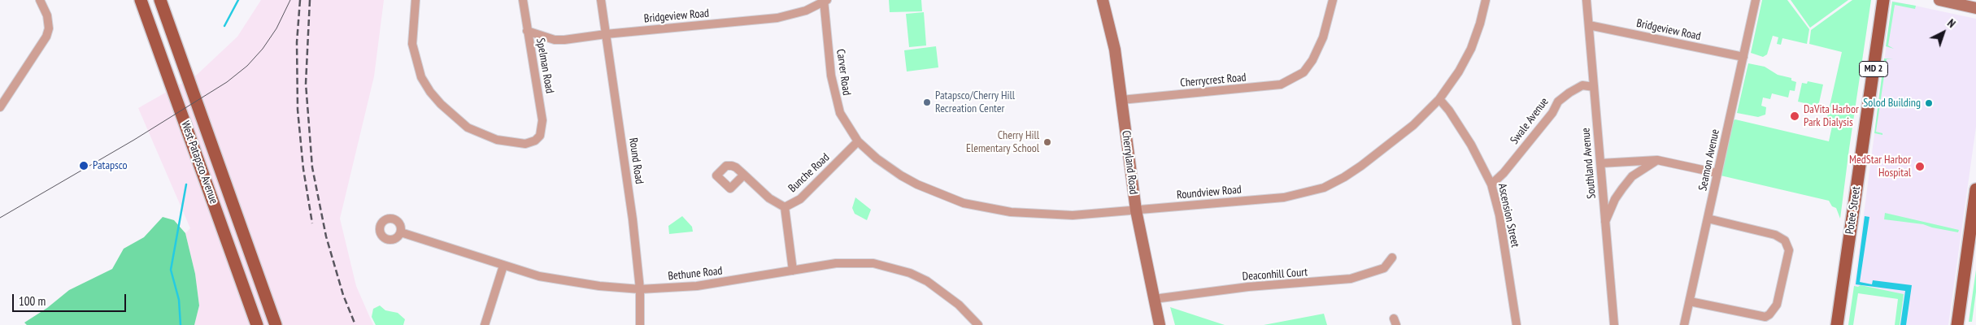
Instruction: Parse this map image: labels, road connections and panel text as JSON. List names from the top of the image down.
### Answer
{
  "streets": {
    "main road": ["MD 2", "West Patapsco Avenue", "Potee Street"],
    "street": [
      "Bridgeview Road",
      "Spelman Road",
      "Carver Road",
      "Cherrycrest Road",
      "Swale Avenue",
      "Seamon Avenue",
      "Round Road",
      "Cherryland Road",
      "Southland Avenue",
      "Bunche Road",
      "Roundview Road",
      "Ascension Street",
      "Bethune Road",
      "Deaconhill Court"
    ]
  },
  "crossings": [
    ["Bridgeview Road", "Spelman Road"],
    ["Bridgeview Road", "Carver Road"],
    ["Bridgeview Road", "Seamon Avenue"],
    ["Bridgeview Road", "Round Road"],
    ["Bridgeview Road", "Southland Avenue"],
    ["Carver Road", "Bunche Road"],
    ["Carver Road", "Roundview Road"],
    ["Cherrycrest Road", "Cherryland Road"],
    ["Swale Avenue", "Southland Avenue"],
    ["Swale Avenue", "Ascension Street"],
    ["Round Road", "Bethune Road"],
    ["Cherryland Road", "Roundview Road"],
    ["Cherryland Road", "Deaconhill Court"],
    ["Bunche Road", "Roundview Road"],
    ["Bunche Road", "Bethune Road"],
    ["Roundview Road", "Ascension Street"]
  ],
  "places": [
    "Patapsco/Cherry Hill Recreation Center",
    "Solod Building",
    "DaVita Harbor Park Dialysis",
    "Cherry Hill Elementary School",
    "Patapsco",
    "MedStar Harbor Hospital"
  ],
  "scale_bar": "100 m",
  "north": "top right"
}
